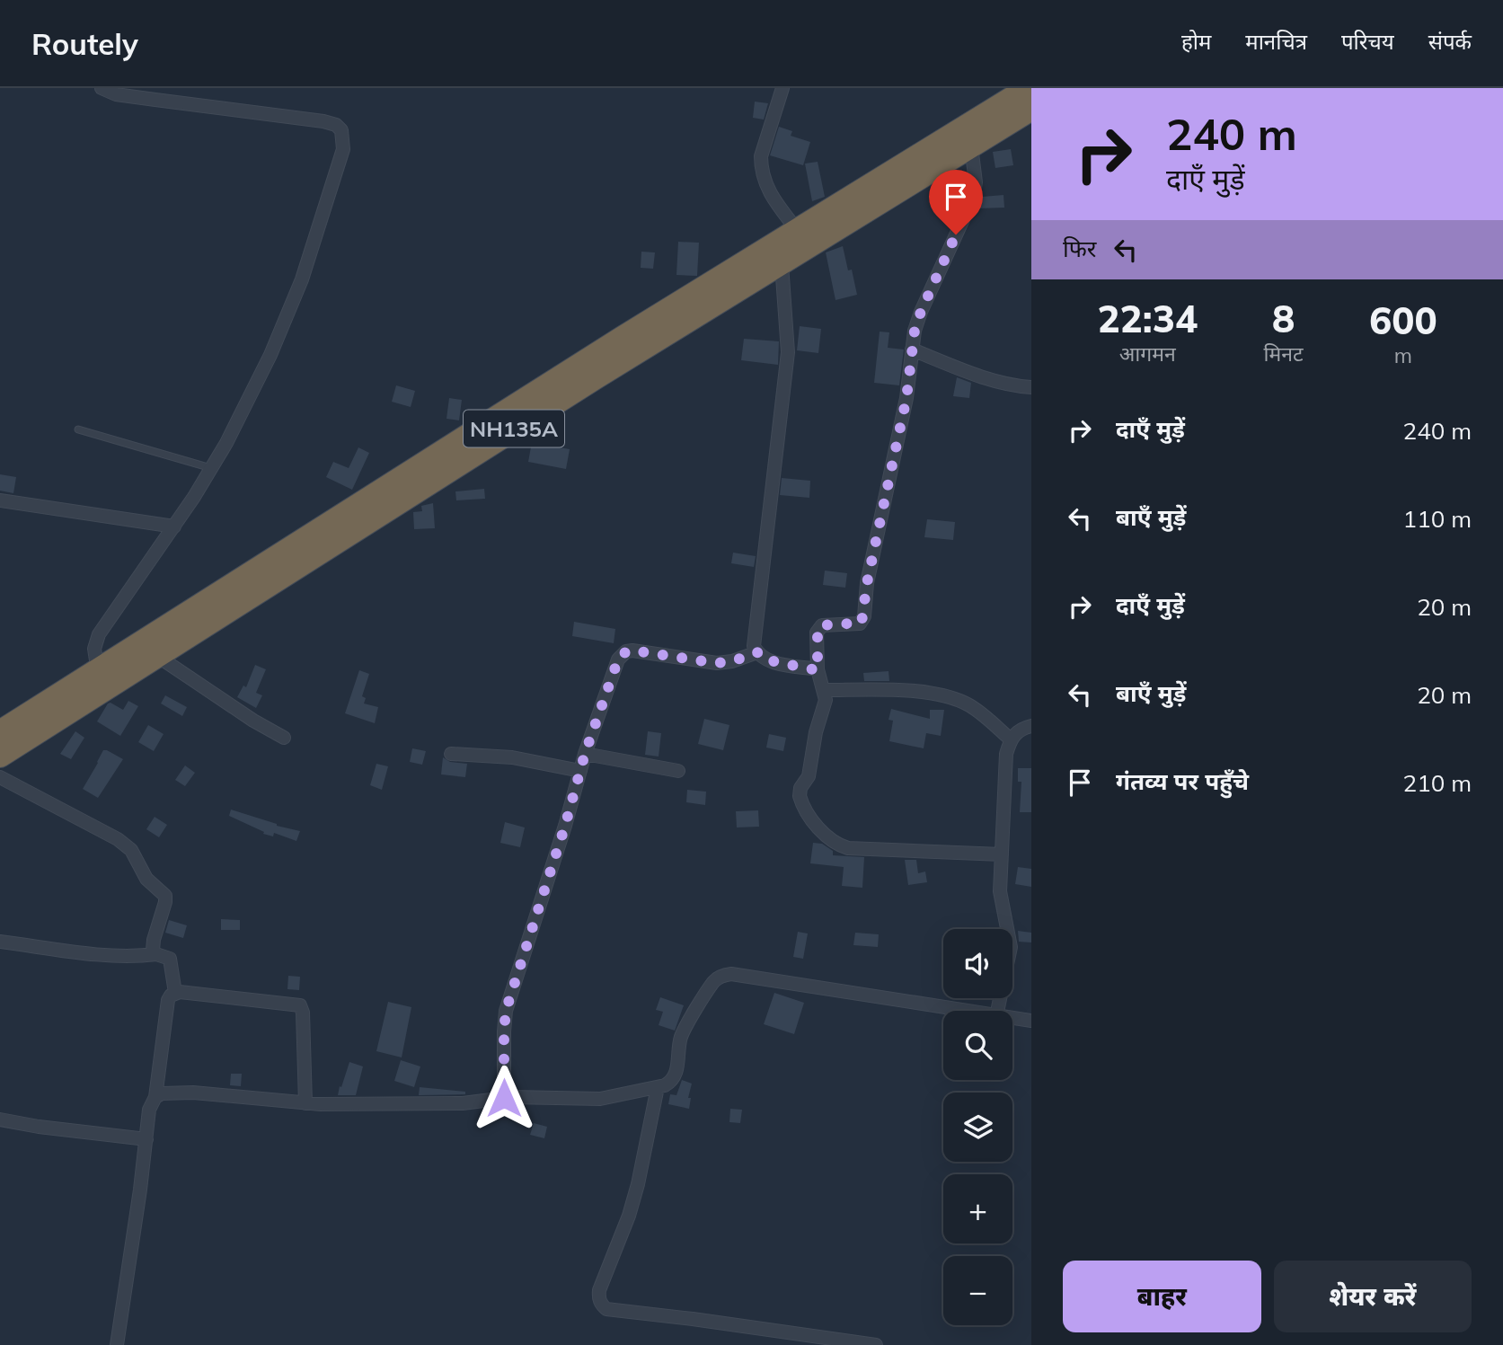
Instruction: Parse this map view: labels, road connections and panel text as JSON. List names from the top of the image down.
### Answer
{
  "streets": {
    "highway": ["NH135A"]
  },
  "page": {
    "header": "Routely",
    "nav": [
      "होम",
      "मानचित्र",
      "परिचय",
      "संपर्क"
    ],
    "turn": ["240 m", "दाएँ मुड़ें"],
    "then": "फिर",
    "eta": [
      "22:34",
      "आगमन",
      "8",
      "मिनट",
      "600",
      "m"
    ],
    "list": [
      {
        "name": "दाएँ मुड़ें",
        "value": "240 m"
      },
      {
        "name": "बाएँ मुड़ें",
        "value": "110 m"
      },
      {
        "name": "दाएँ मुड़ें",
        "value": "20 m"
      },
      {
        "name": "बाएँ मुड़ें",
        "value": "20 m"
      },
      {
        "name": "गंतव्य पर पहुँचे",
        "value": "210 m"
      }
    ],
    "map_buttons": ["+", "−"],
    "buttons": ["बाहर", "शेयर करें"]
  }
}
